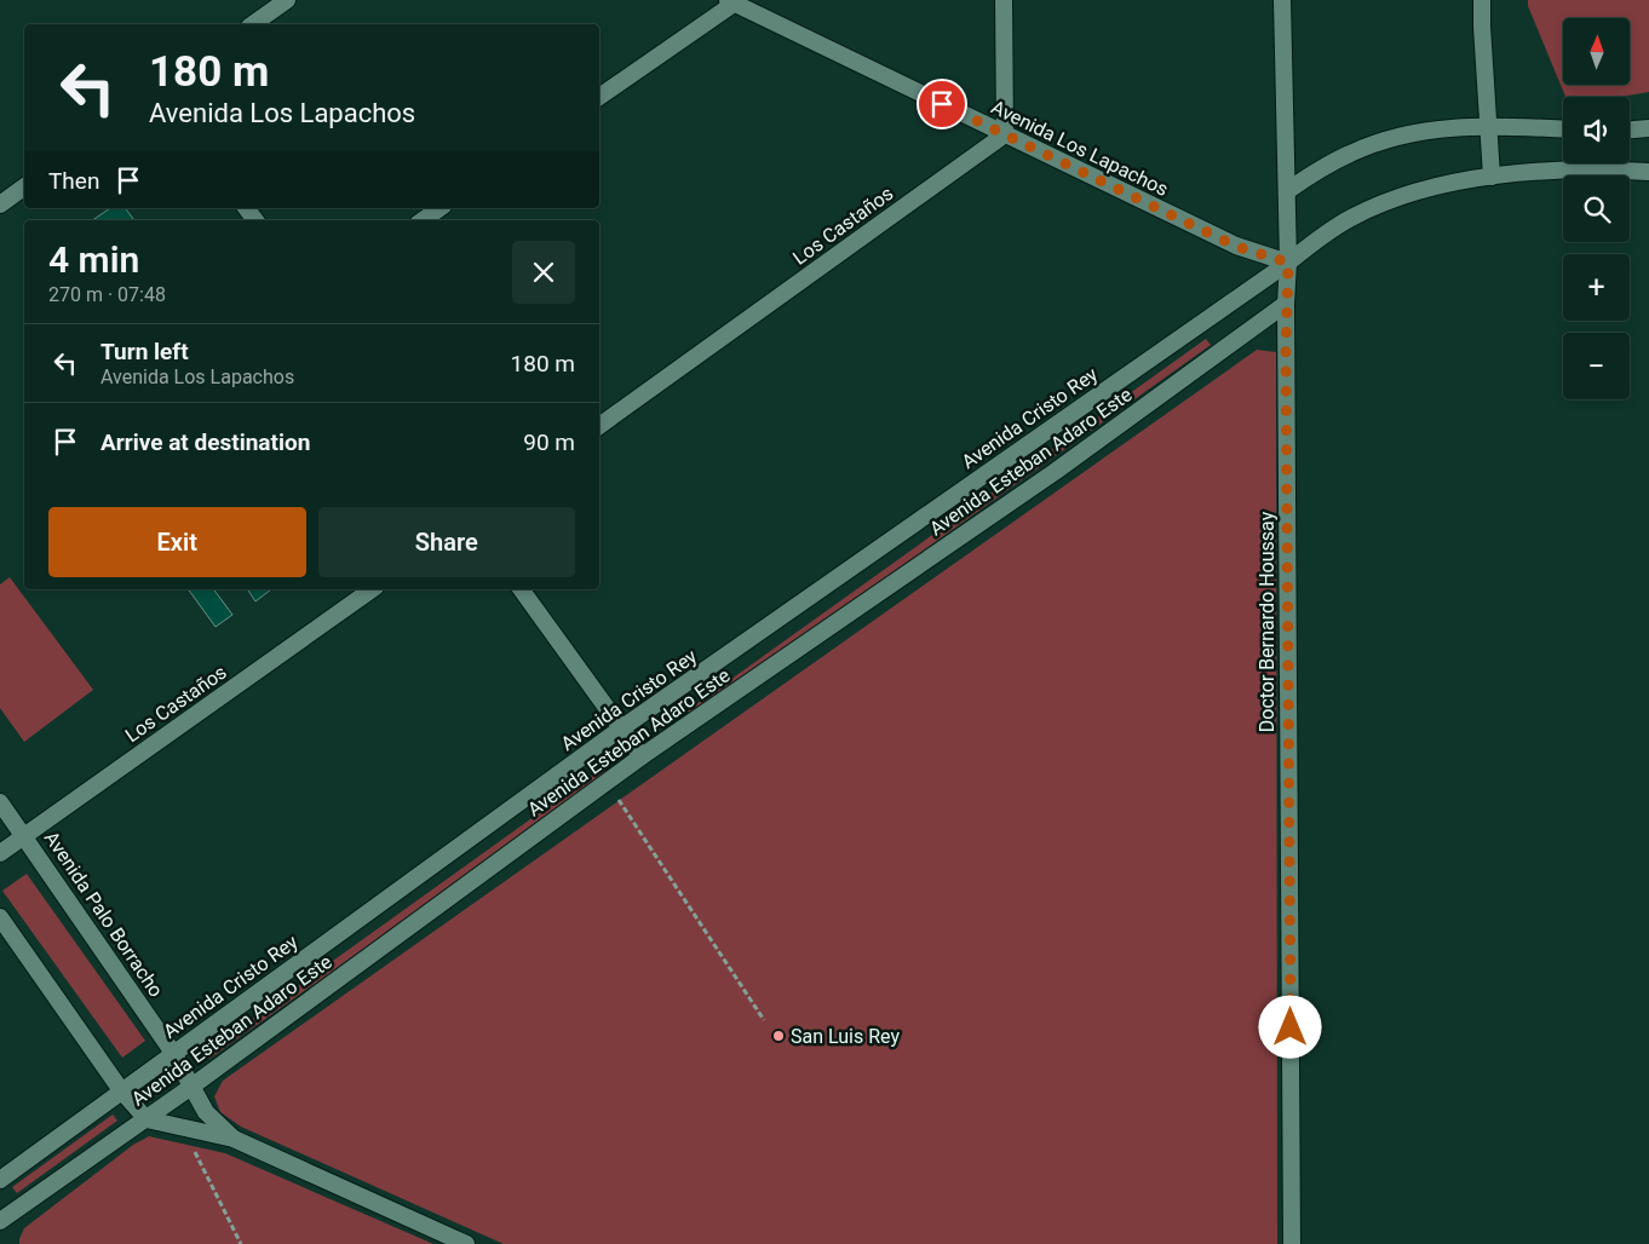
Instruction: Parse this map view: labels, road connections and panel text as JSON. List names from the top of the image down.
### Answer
{
  "streets": {
    "street": [
      "Avenida Los Lapachos",
      "Los Castaños",
      "Avenida Cristo Rey",
      "Avenida Esteban Adaro Este",
      "Doctor Bernardo Houssay",
      "Avenida Palo Borracho"
    ]
  },
  "crossings": [
    ["Avenida Los Lapachos", "Los Castaños"],
    ["Avenida Los Lapachos", "Avenida Cristo Rey"],
    ["Avenida Los Lapachos", "Doctor Bernardo Houssay"],
    ["Los Castaños", "Avenida Palo Borracho"],
    ["Avenida Cristo Rey", "Doctor Bernardo Houssay"],
    ["Avenida Cristo Rey", "Avenida Palo Borracho"],
    ["Avenida Esteban Adaro Este", "Doctor Bernardo Houssay"],
    ["Avenida Esteban Adaro Este", "Avenida Palo Borracho"]
  ],
  "places": ["San Luis Rey"],
  "north": "top",
  "page": {
    "map_buttons": ["+", "−"],
    "turn": ["180 m", "Avenida Los Lapachos"],
    "then": "Then",
    "heading": ["4 min", "270 m · 07:48"],
    "list": [
      {
        "name": "Turn left",
        "note": "Avenida Los Lapachos",
        "value": "180 m"
      },
      {
        "name": "Arrive at destination",
        "value": "90 m"
      }
    ],
    "buttons": ["Exit", "Share"]
  }
}
